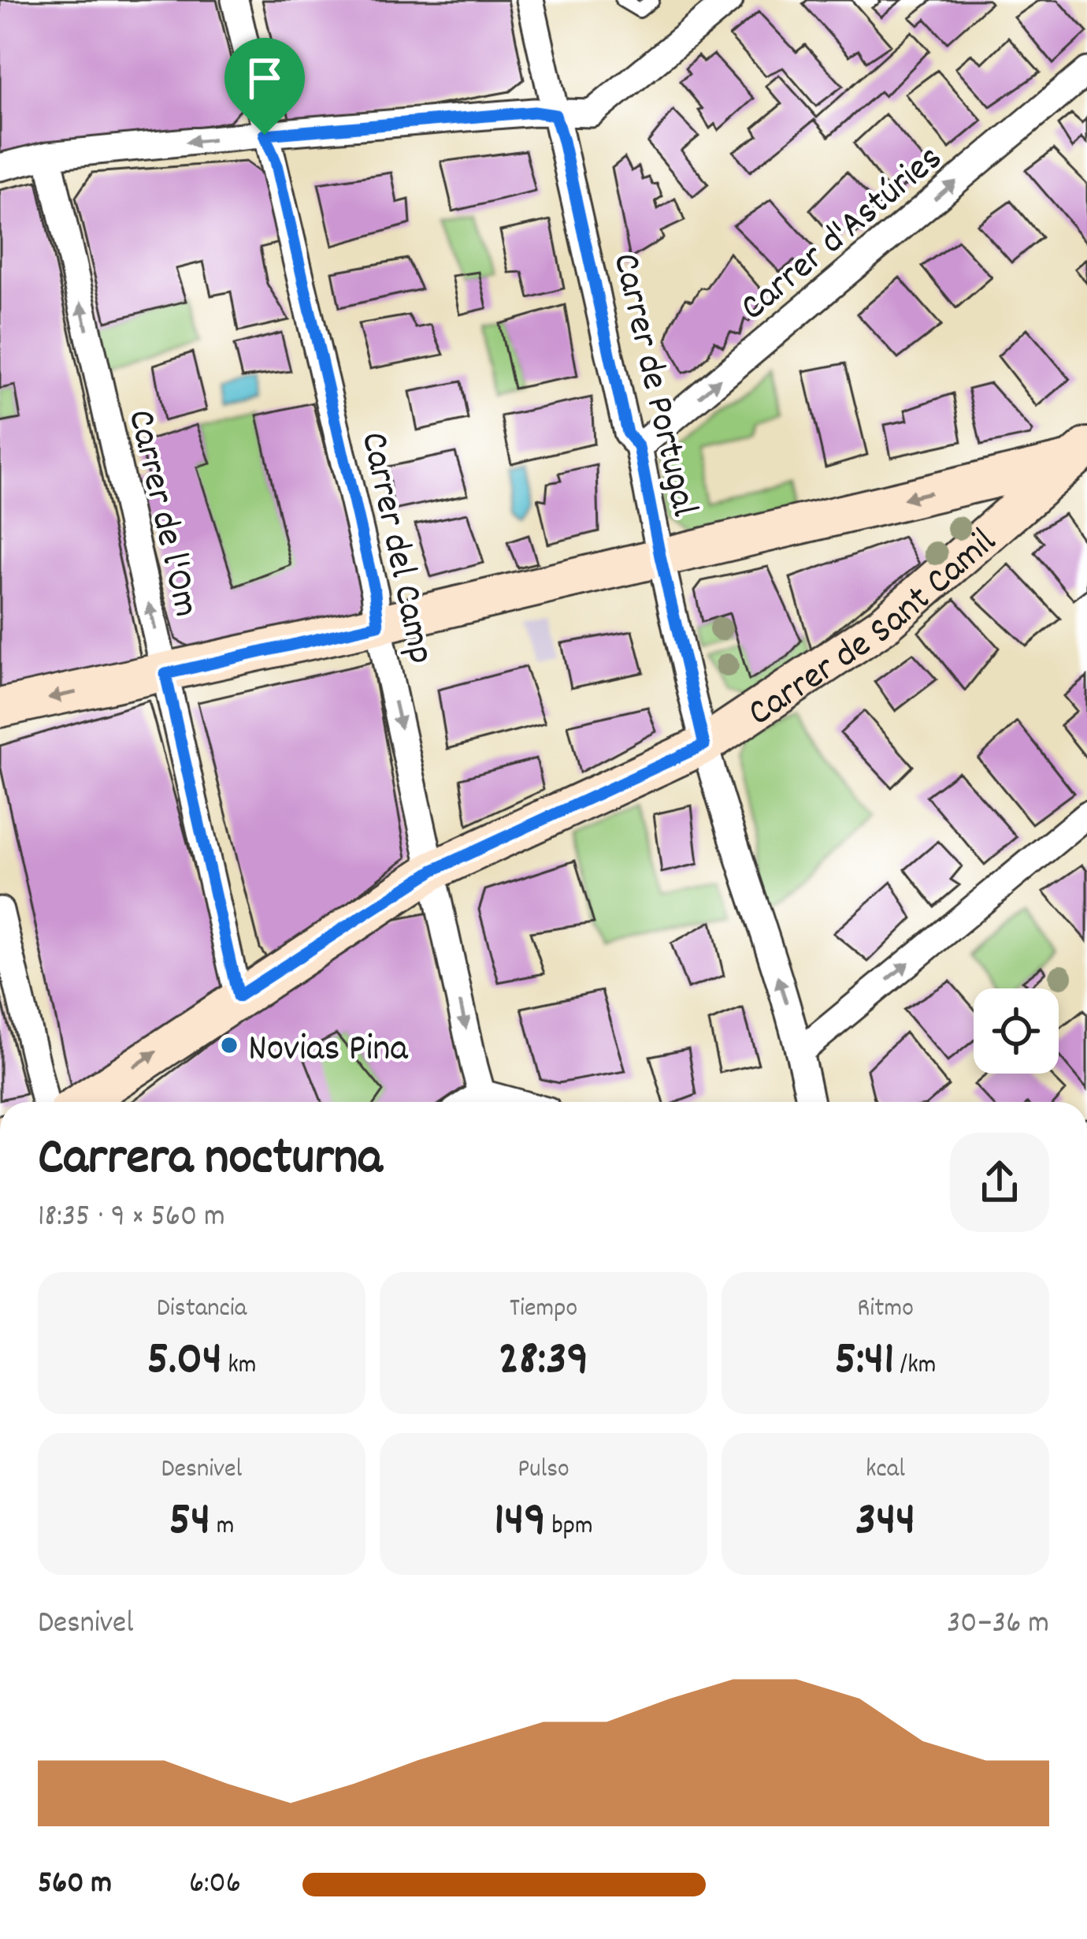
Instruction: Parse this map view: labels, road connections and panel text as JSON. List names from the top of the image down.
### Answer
{
  "streets": {
    "street": [
      "Carrer d'Astúries",
      "Carrer de Portugal",
      "Carrer de l'Om",
      "Carrer del Camp",
      "Carrer de Sant Camil"
    ]
  },
  "crossings": [
    ["Carrer d'Astúries", "Carrer de Portugal"],
    ["Carrer de Portugal", "Carrer de Sant Camil"],
    ["Carrer de l'Om", "Carrer de Sant Camil"],
    ["Carrer del Camp", "Carrer de Sant Camil"]
  ],
  "one_way": ["Carrer d'Astúries", "Carrer de l'Om", "Carrer del Camp"],
  "places": ["Novias Pina"],
  "page": {
    "heading": ["Carrera nocturna", "18:35 · 9 × 560 m"],
    "stats": [
      ["Distancia", "5.04 km"],
      ["Tiempo", "28:39"],
      ["Ritmo", "5:41 /km"],
      ["Desnivel", "54 m"],
      ["Pulso", "149 bpm"],
      ["kcal", "344"]
    ],
    "chart": ["Desnivel", "30–36 m"],
    "list": [
      {
        "name": "560 m",
        "note": "6:06"
      }
    ]
  }
}
